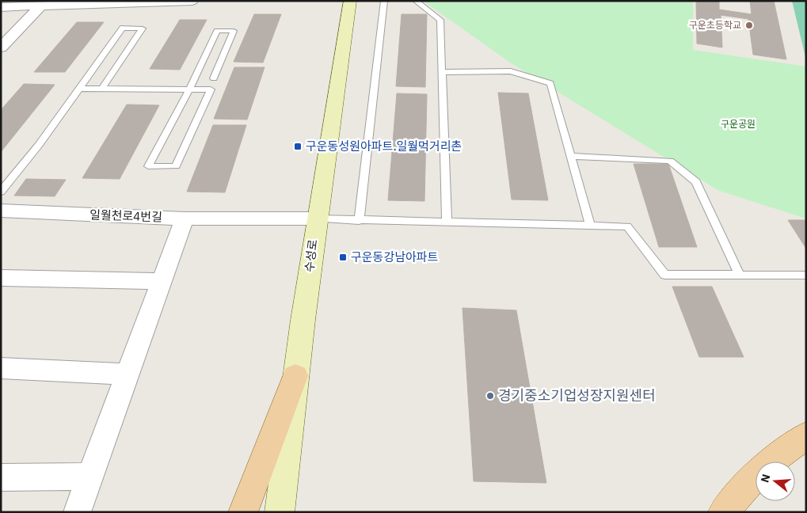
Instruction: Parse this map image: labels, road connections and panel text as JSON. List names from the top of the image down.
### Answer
{
  "streets": {
    "street": ["일월천로4번길", "수성로"]
  },
  "crossings": [
    ["일월천로4번길", "수성로"]
  ],
  "parks": ["구운공원"],
  "places": {
    "other": ["구운초등학교", "경기중소기업성장지원센터"],
    "transit": ["구운동성원아파트.일월먹거리촌", "구운동강남아파트"]
  },
  "north": "left"
}
